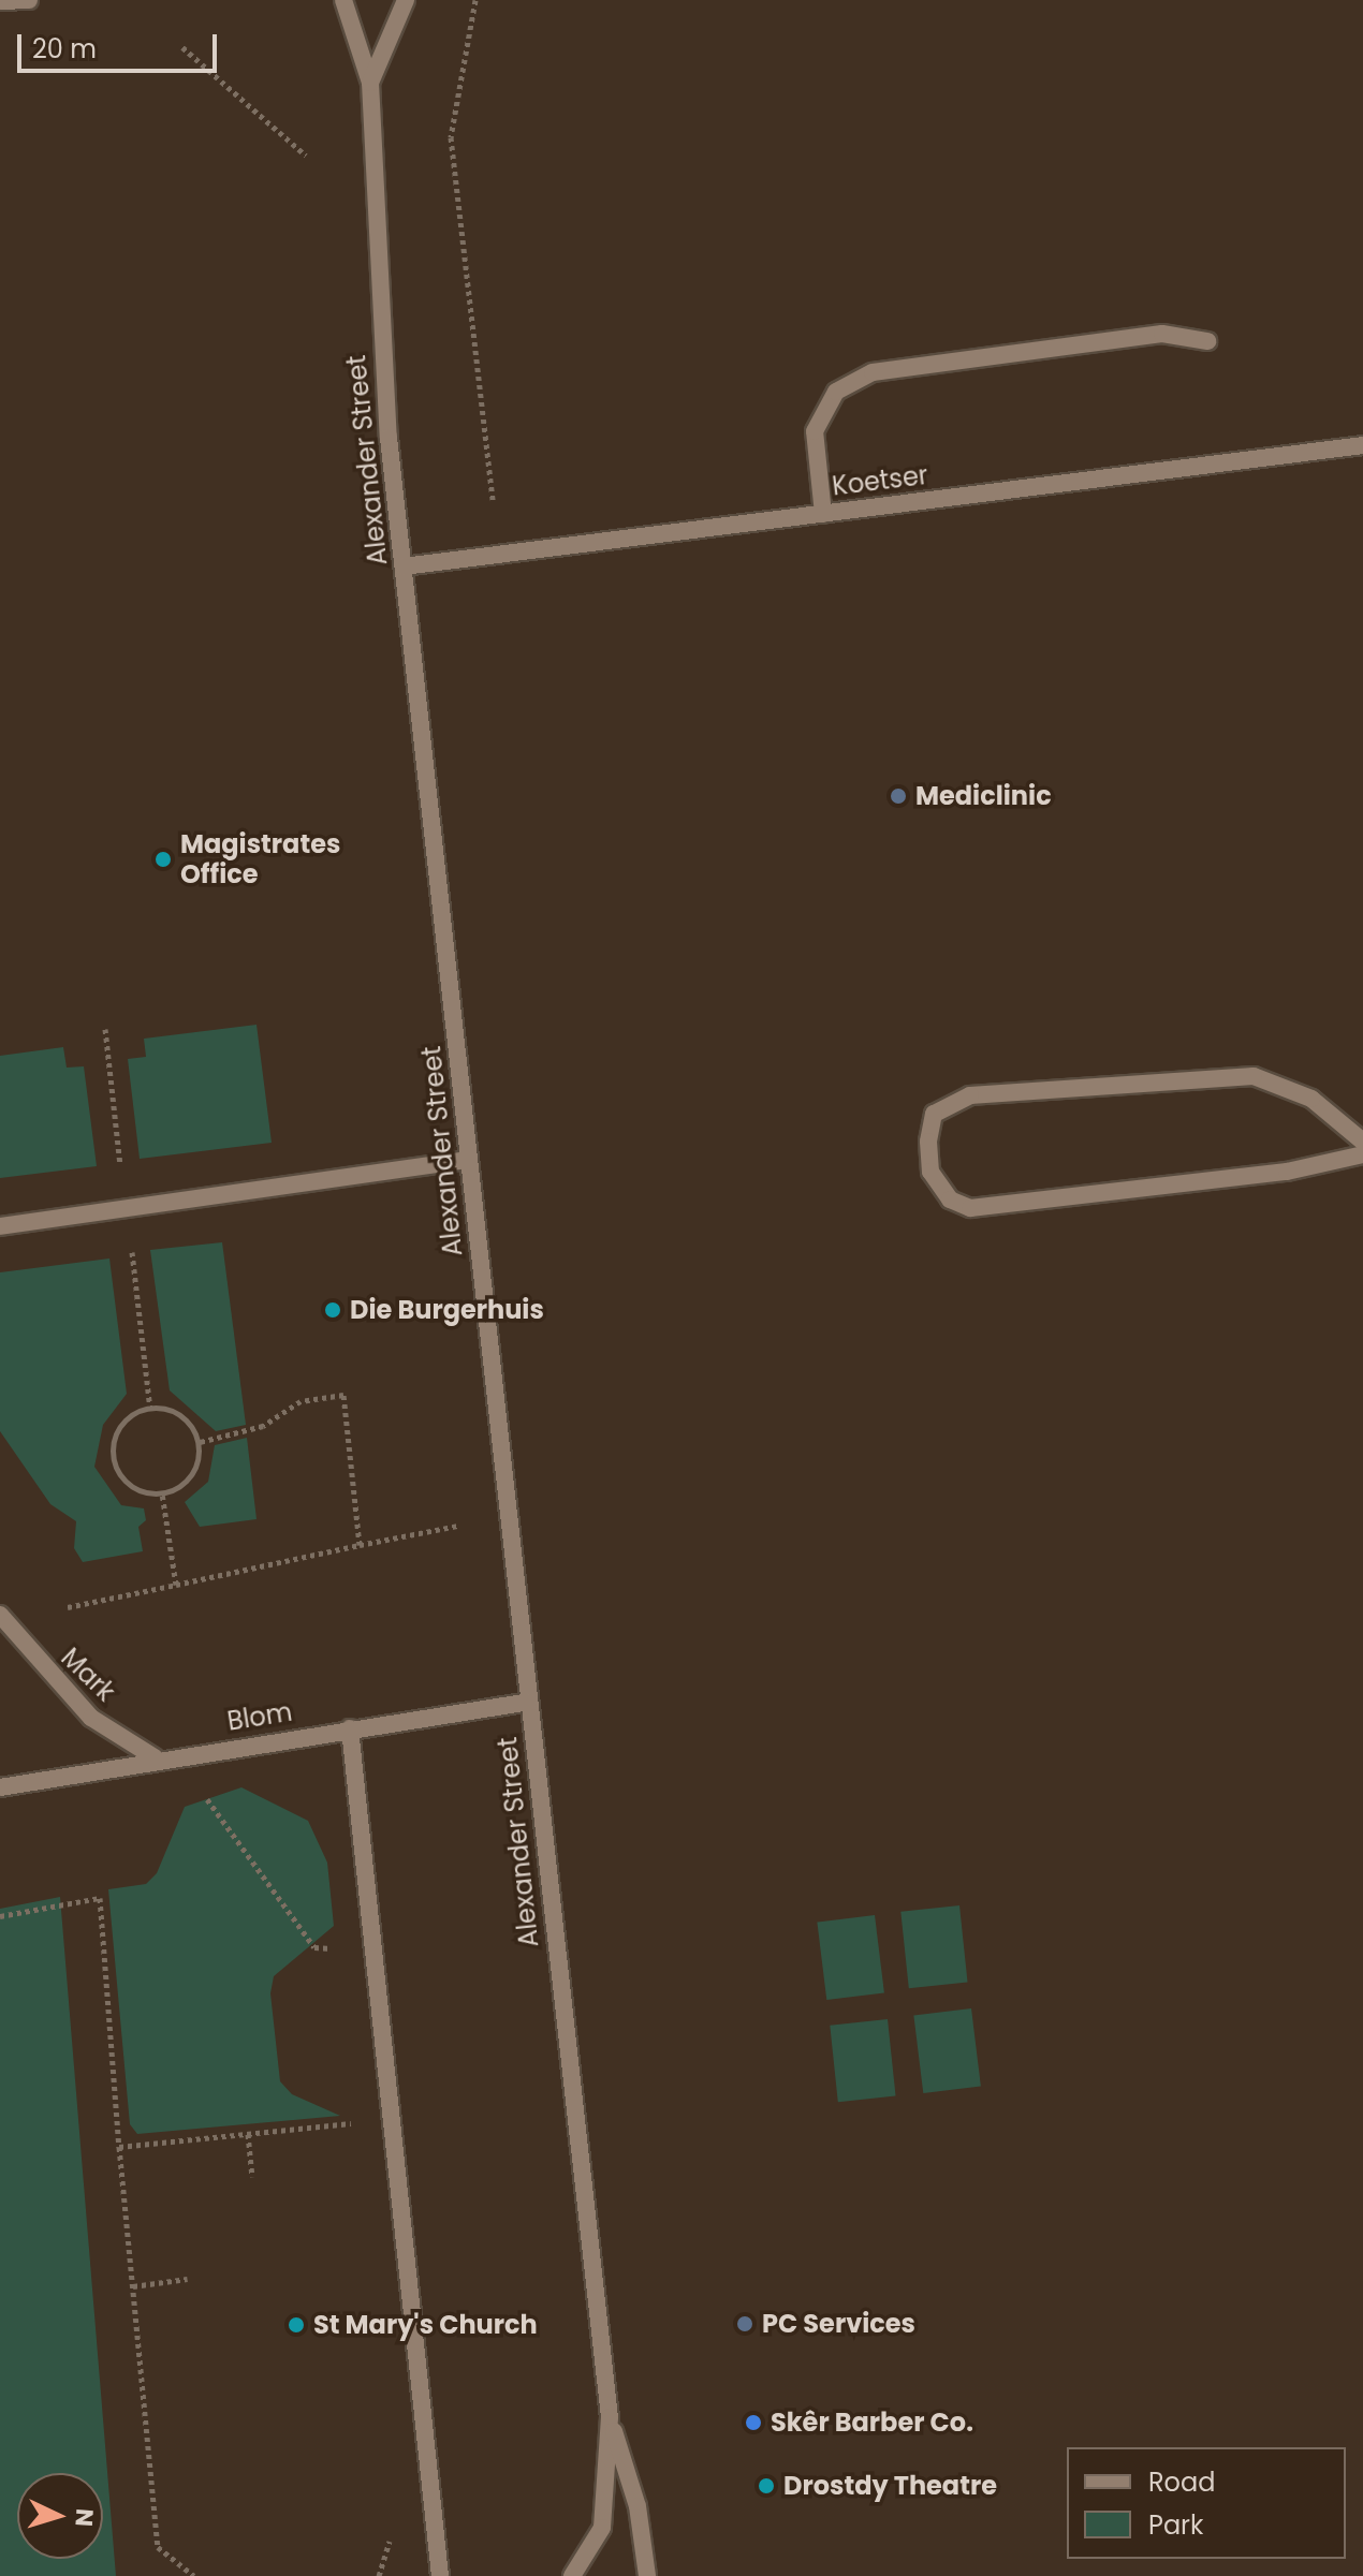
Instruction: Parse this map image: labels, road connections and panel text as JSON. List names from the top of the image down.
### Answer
{
  "streets": {
    "street": [
      "Alexander Street",
      "Koetser",
      "Mark",
      "Blom"
    ]
  },
  "crossings": [
    ["Alexander Street", "Koetser"],
    ["Alexander Street", "Blom"],
    ["Mark", "Blom"]
  ],
  "places": [
    "Mediclinic",
    "Magistrates Office",
    "Die Burgerhuis",
    "PC Services",
    "St Mary's Church",
    "Skêr Barber Co.",
    "Drostdy Theatre"
  ],
  "legend": ["Road", "Park"],
  "scale_bar": "20 m",
  "north": "right"
}
